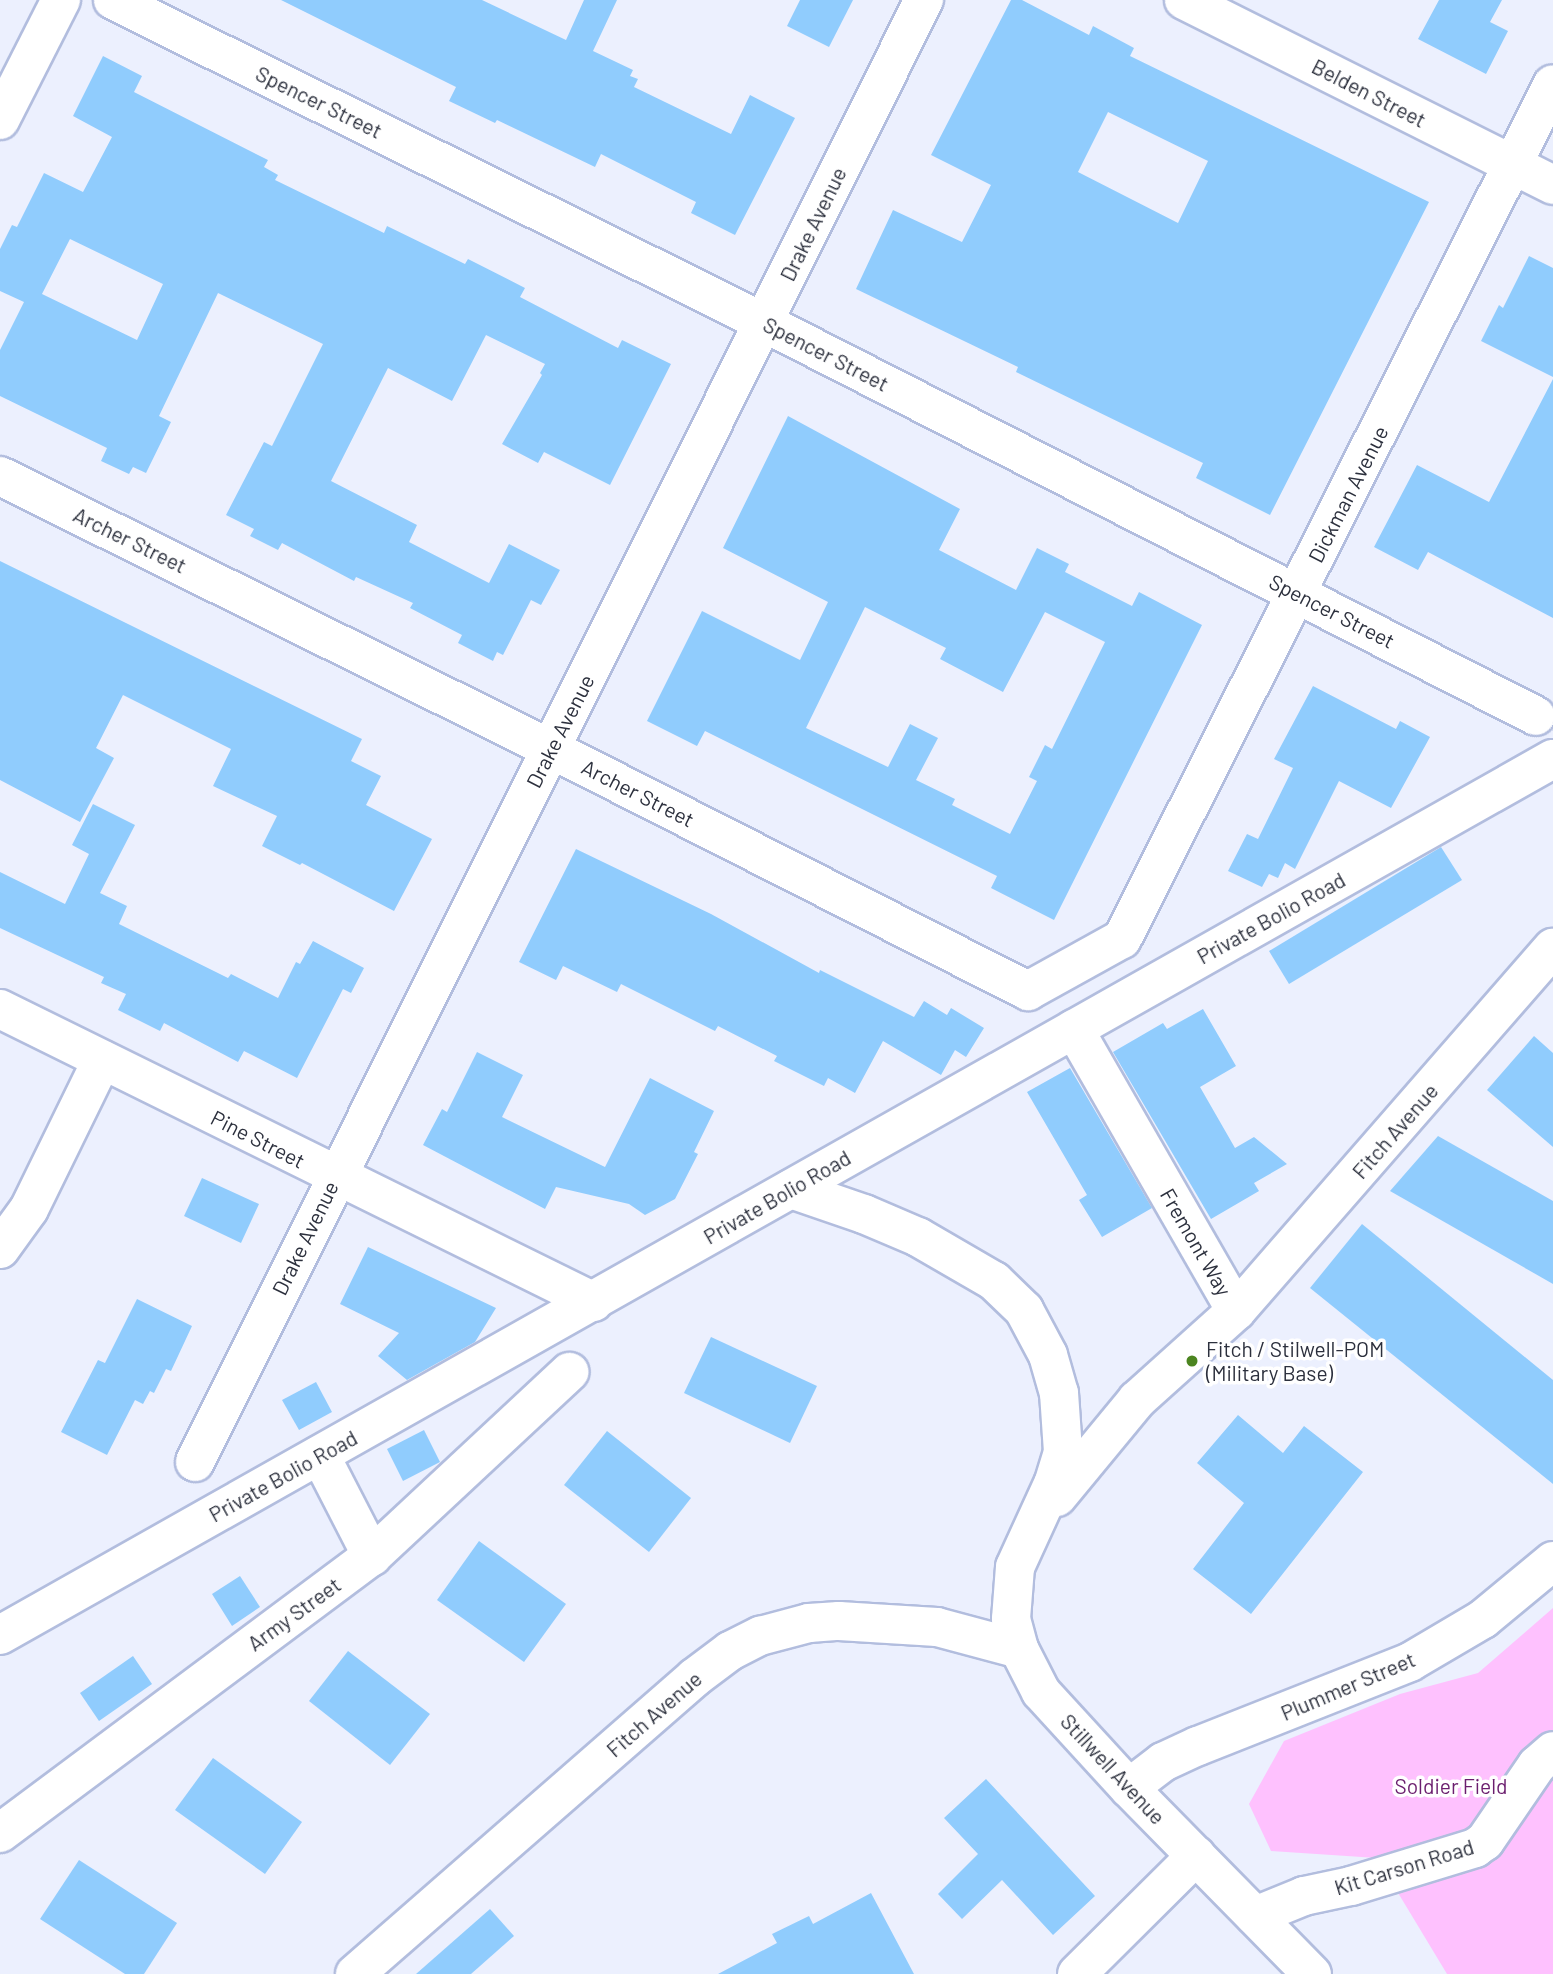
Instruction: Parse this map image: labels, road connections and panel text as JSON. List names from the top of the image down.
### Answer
{
  "streets": {
    "street": [
      "Belden Street",
      "Spencer Street",
      "Drake Avenue",
      "Dickman Avenue",
      "Archer Street",
      "Private Bolio Road",
      "Fitch Avenue",
      "Pine Street",
      "Fremont Way",
      "Army Street",
      "Plummer Street",
      "Stillwell Avenue",
      "Kit Carson Road"
    ]
  },
  "crossings": [
    ["Belden Street", "Dickman Avenue"],
    ["Spencer Street", "Drake Avenue"],
    ["Spencer Street", "Dickman Avenue"],
    ["Drake Avenue", "Archer Street"],
    ["Drake Avenue", "Pine Street"],
    ["Dickman Avenue", "Archer Street"],
    ["Private Bolio Road", "Pine Street"],
    ["Private Bolio Road", "Fremont Way"],
    ["Fitch Avenue", "Fremont Way"],
    ["Fitch Avenue", "Stillwell Avenue"],
    ["Fremont Way", "Stillwell Avenue"],
    ["Plummer Street", "Stillwell Avenue"],
    ["Stillwell Avenue", "Kit Carson Road"]
  ],
  "parks": ["Soldier Field"],
  "places": ["Fitch / Stilwell-POM (Military Base)"]
}
